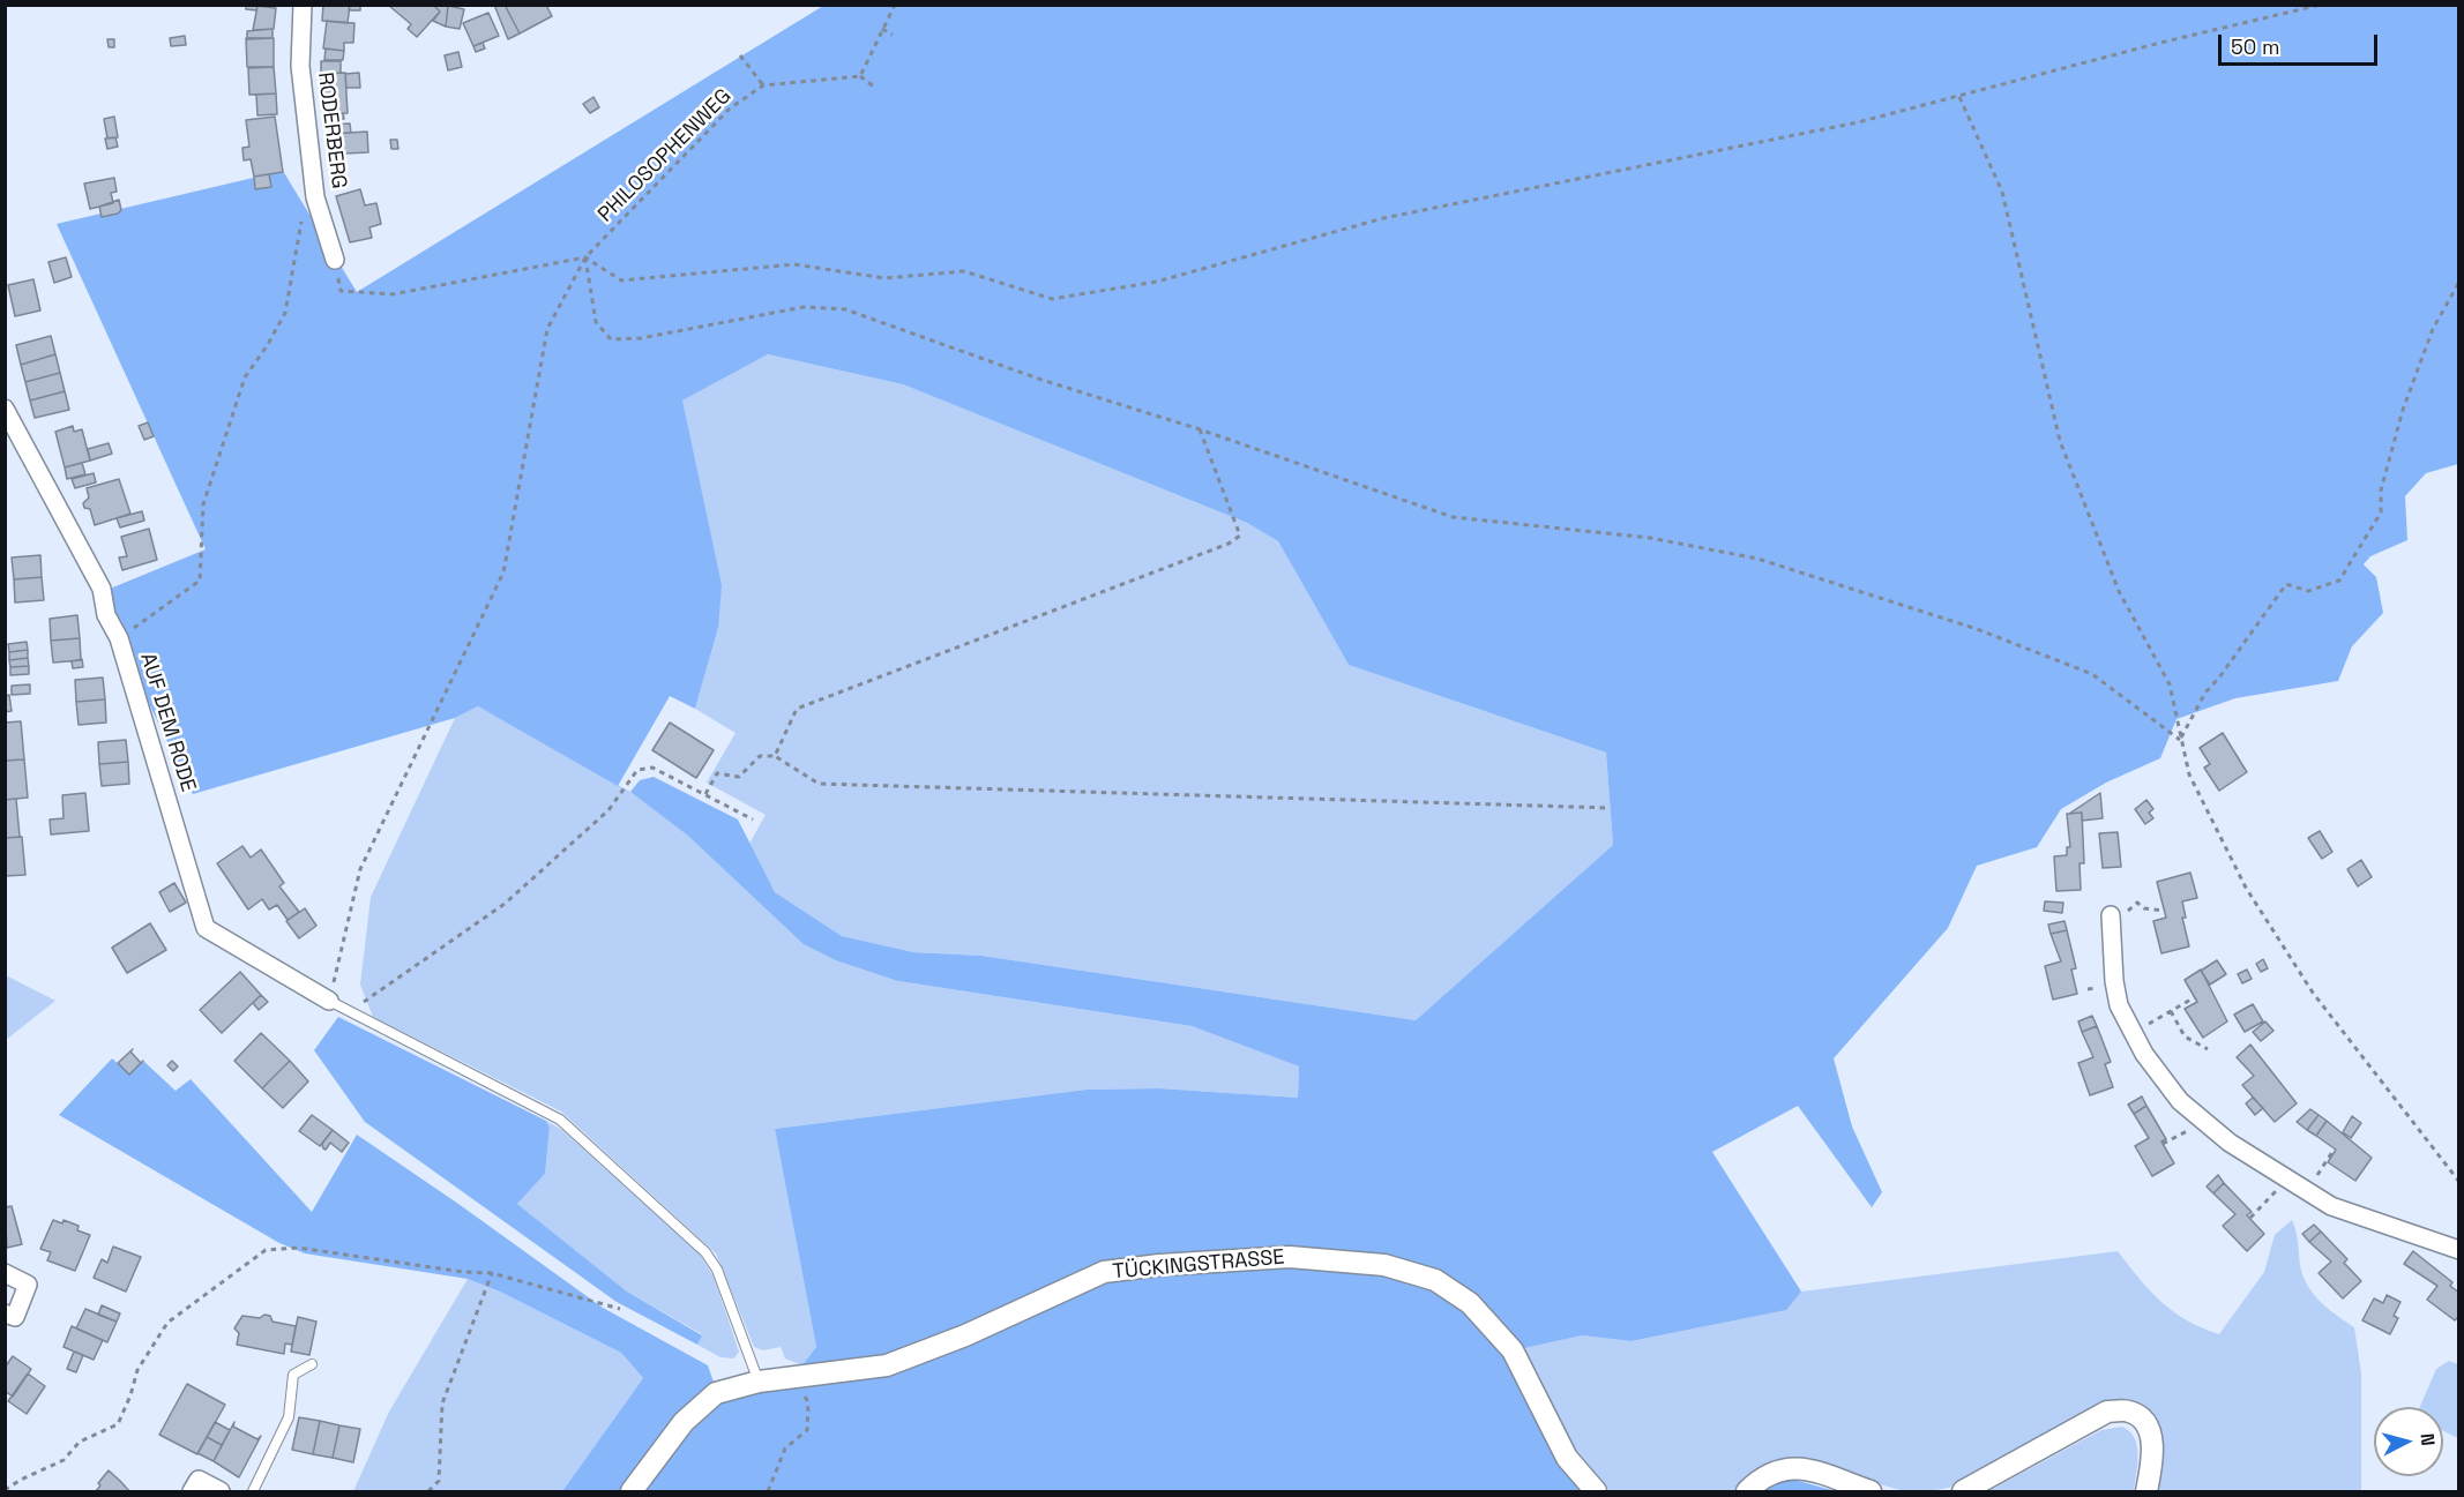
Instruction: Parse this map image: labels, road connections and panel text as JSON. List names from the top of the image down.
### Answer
{
  "streets": {
    "street": ["RODERBERG", "AUF DEM RODE", "TÜCKINGSTRASSE"],
    "path": ["PHILOSOPHENWEG"]
  },
  "crossings": [
    ["PHILOSOPHENWEG", "AUF DEM RODE"]
  ],
  "scale_bar": "50 m",
  "north": "right"
}
